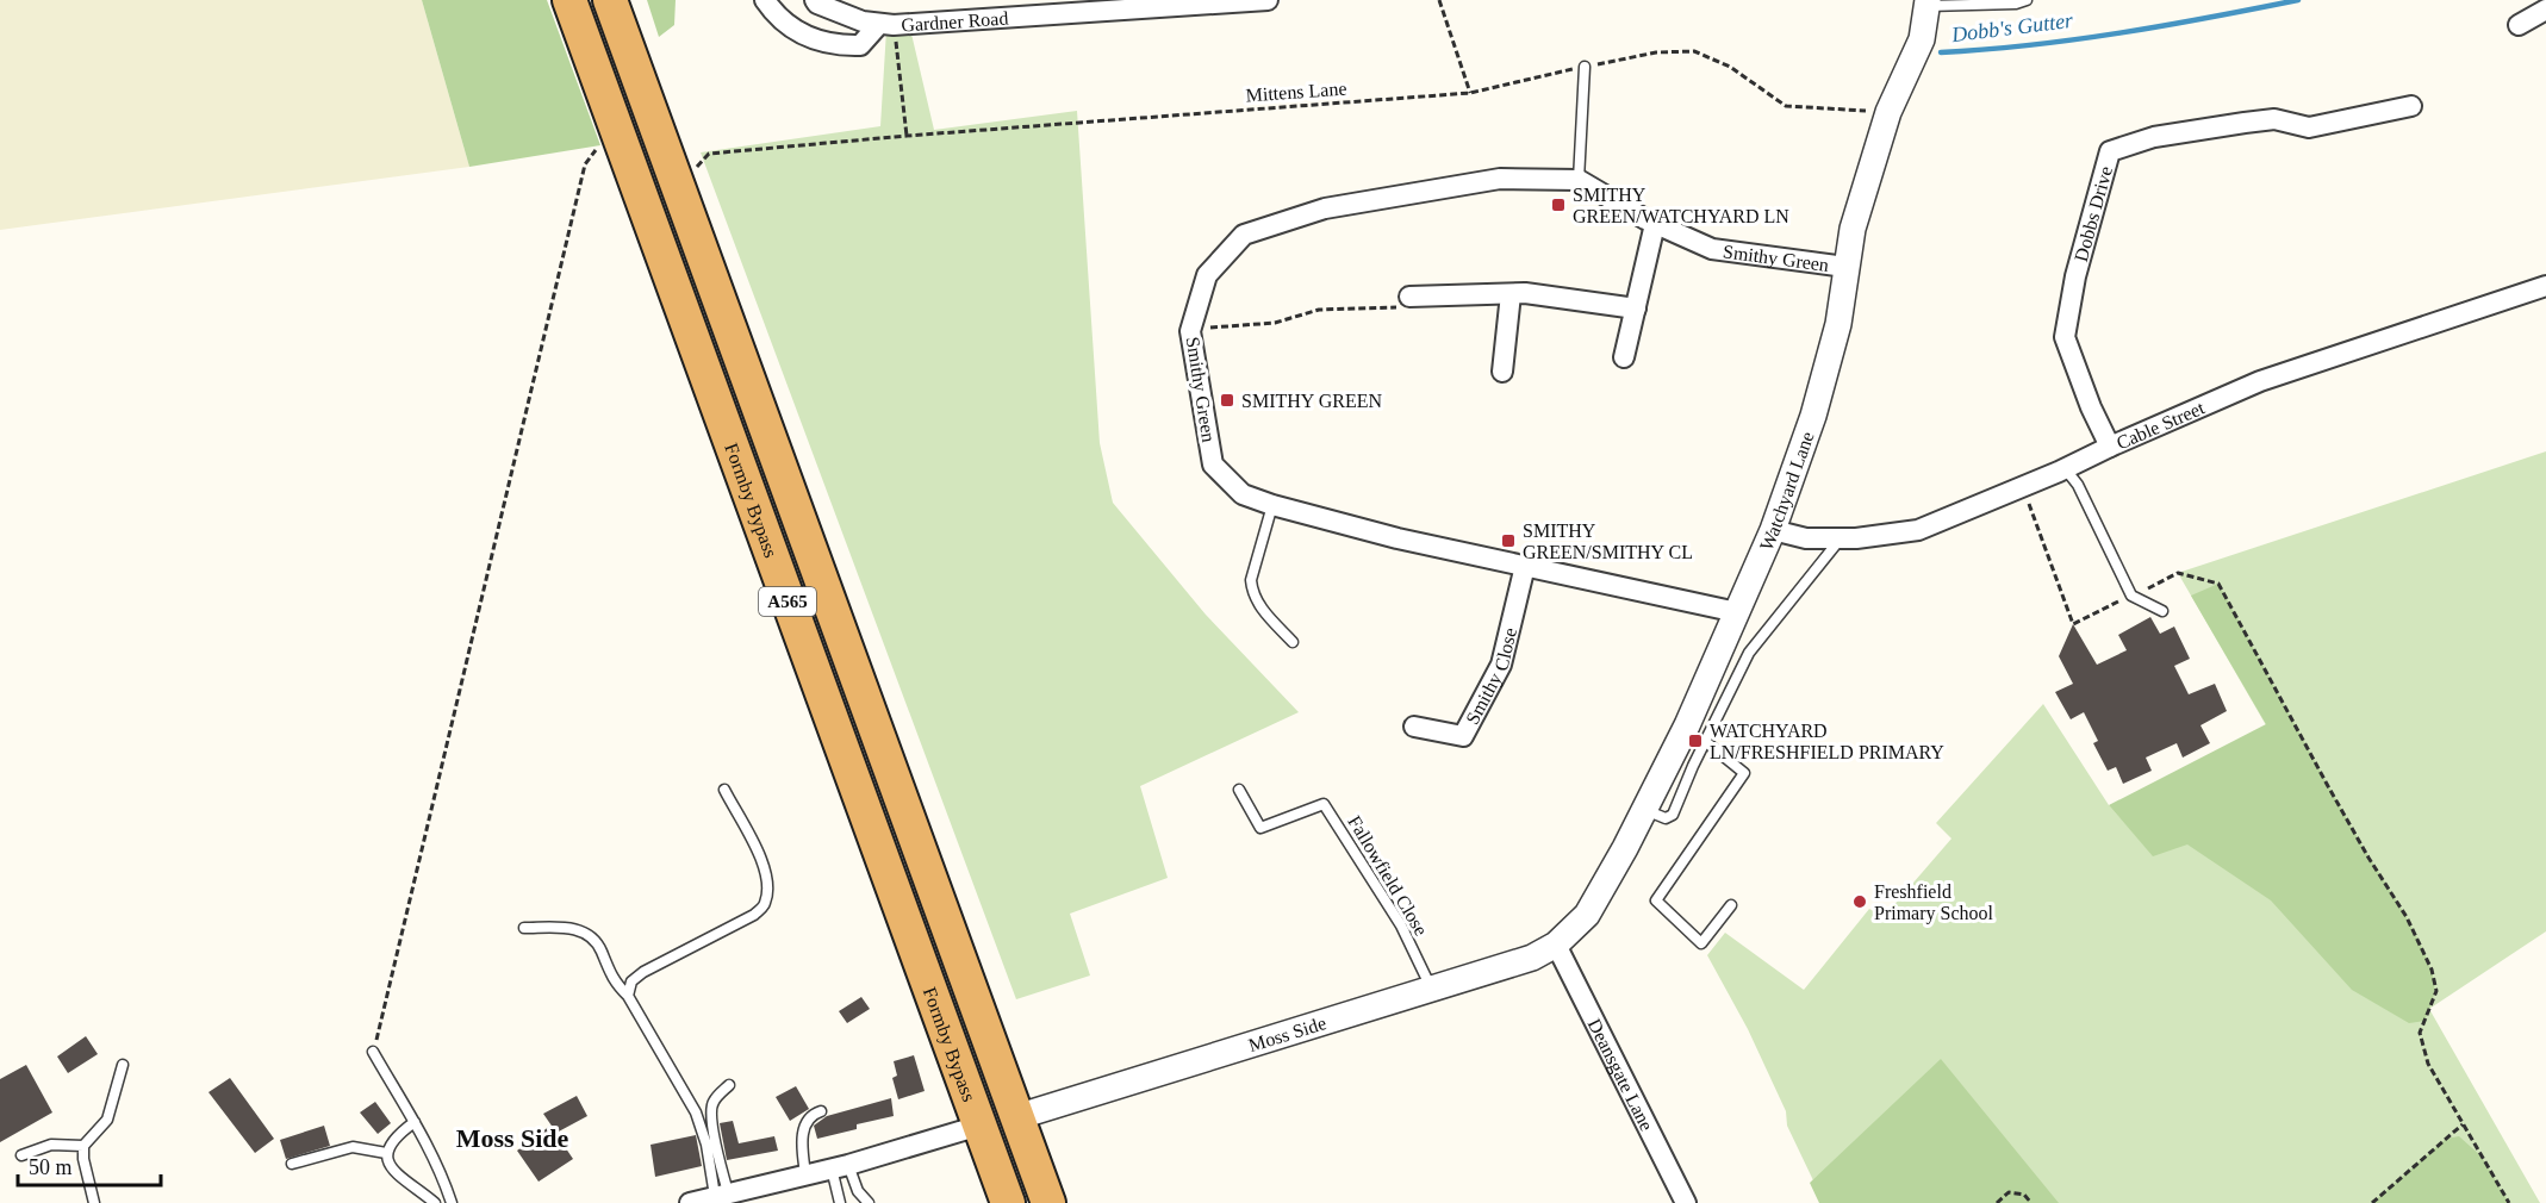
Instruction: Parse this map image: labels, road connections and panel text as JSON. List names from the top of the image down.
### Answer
{
  "streets": {
    "highway": ["Formby Bypass", "A565"],
    "street": [
      "Gardner Road",
      "Dobbs Drive",
      "Smithy Green",
      "Cable Street",
      "Watchyard Lane",
      "Smithy Close",
      "Moss Side",
      "Deansgate Lane"
    ],
    "lane": ["Fallowfield Close"],
    "path": ["Mittens Lane"]
  },
  "crossings": [
    ["Mittens Lane", "Watchyard Lane"],
    ["Dobbs Drive", "Cable Street"],
    ["Smithy Green", "Watchyard Lane"],
    ["Smithy Green", "Smithy Close"],
    ["Cable Street", "Watchyard Lane"],
    ["Watchyard Lane", "Moss Side"],
    ["Watchyard Lane", "Deansgate Lane"],
    ["Formby Bypass", "Moss Side"],
    ["Fallowfield Close", "Moss Side"],
    ["Moss Side", "Deansgate Lane"]
  ],
  "districts": ["Moss Side"],
  "water": ["Dobb's Gutter"],
  "places": {
    "transit": [
      "SMITHY GREEN/WATCHYARD LN",
      "SMITHY GREEN",
      "SMITHY GREEN/SMITHY CL",
      "WATCHYARD LN/FRESHFIELD PRIMARY"
    ],
    "other": ["Freshfield Primary School"]
  },
  "scale_bar": "50 m"
}
